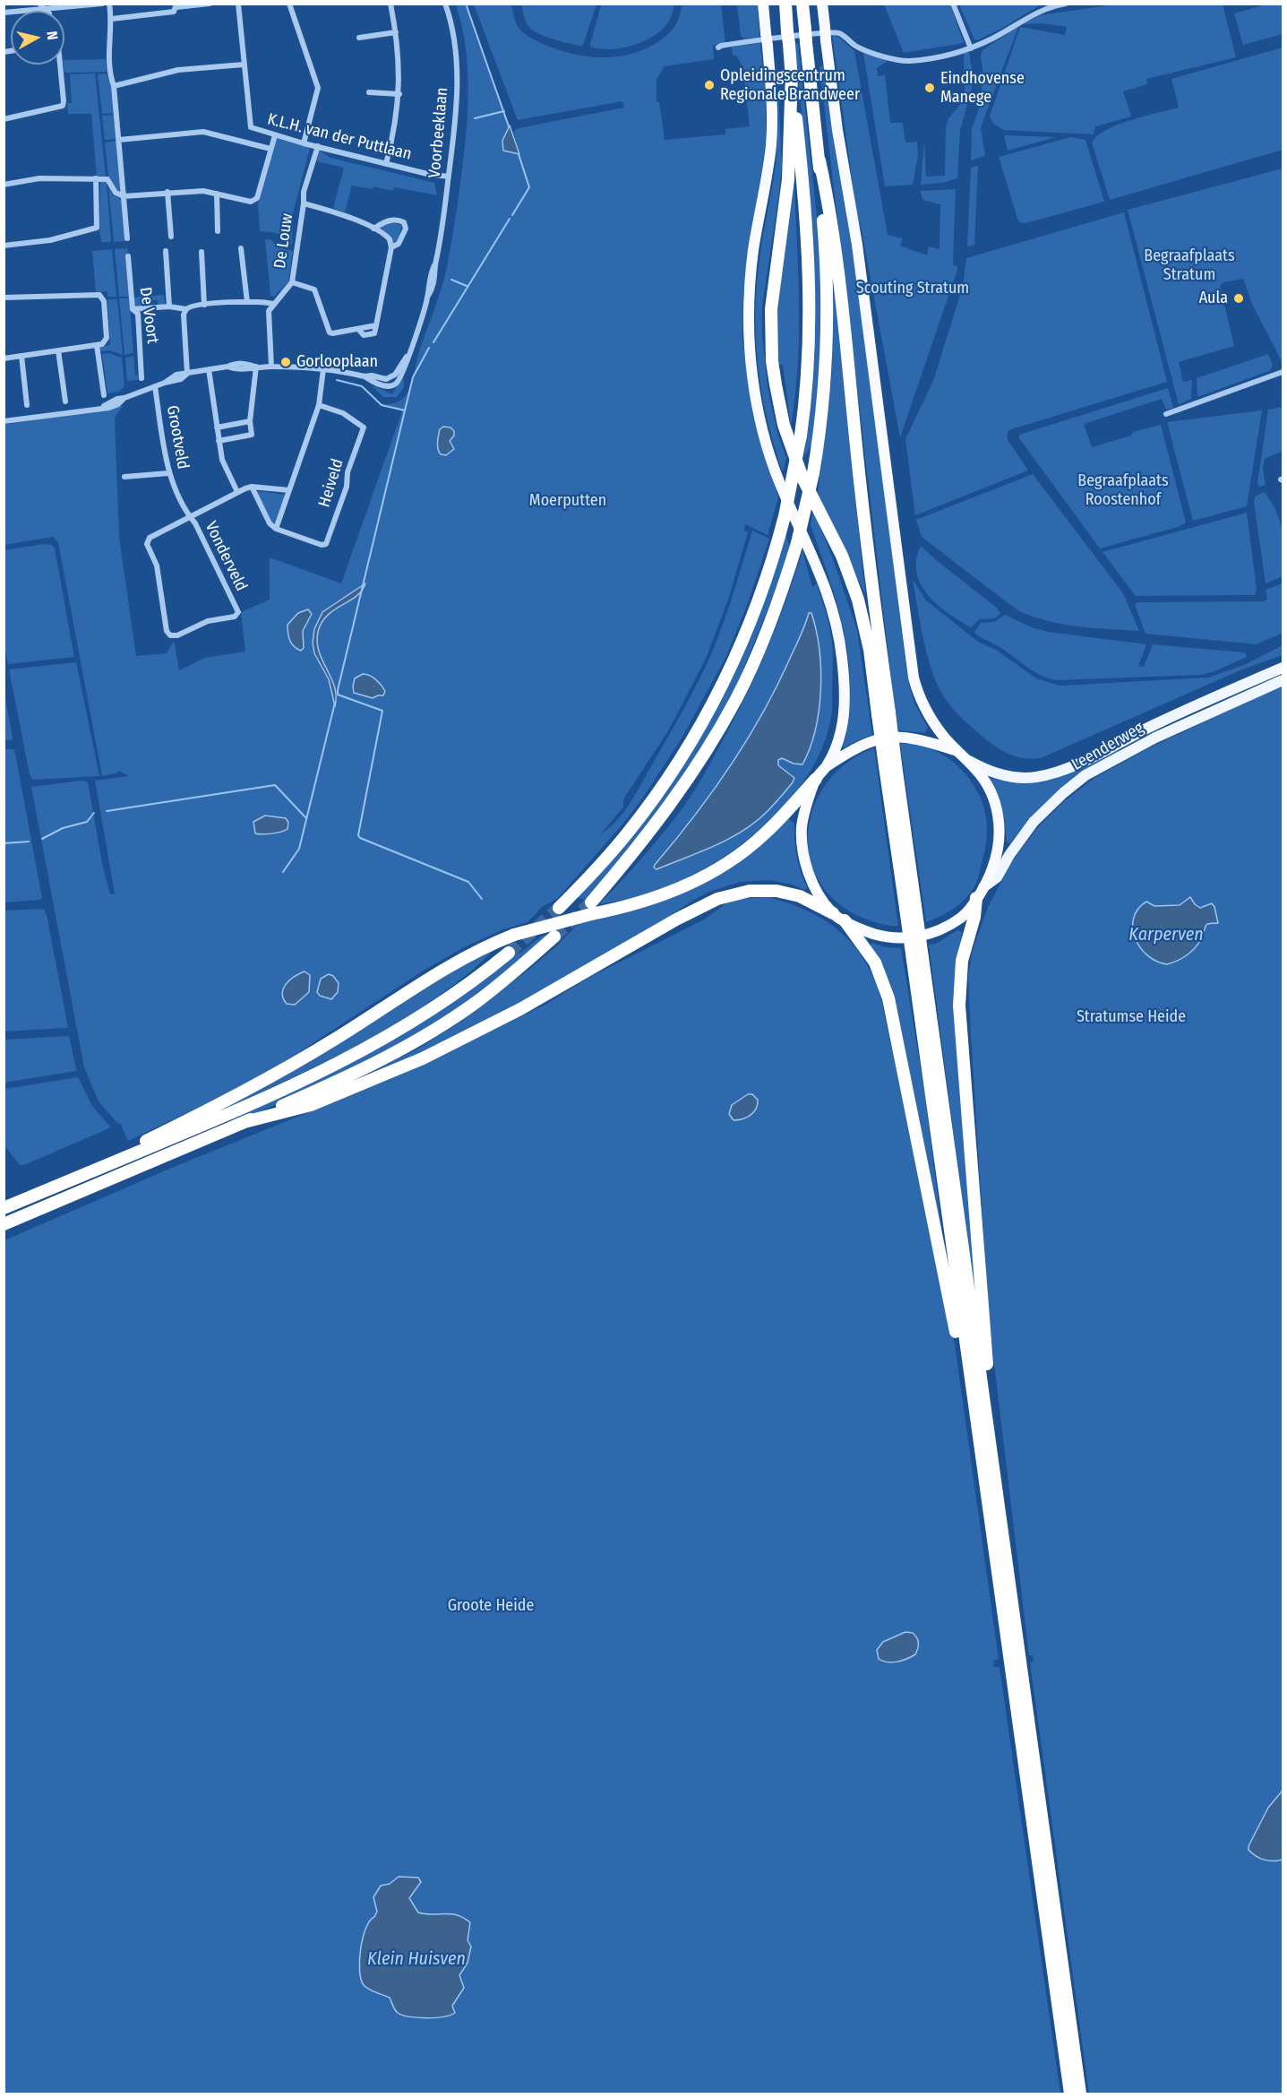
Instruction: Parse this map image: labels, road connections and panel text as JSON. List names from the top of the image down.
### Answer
{
  "streets": {
    "main road": ["Leenderweg"],
    "street": [
      "Voorbeeklaan",
      "K.L.H. van der Puttlaan",
      "De Louw",
      "De Voort",
      "Grootveld",
      "Heiveld",
      "Vonderveld"
    ]
  },
  "crossings": [
    ["Voorbeeklaan", "K.L.H. van der Puttlaan"],
    ["K.L.H. van der Puttlaan", "De Louw"],
    ["Grootveld", "Vonderveld"]
  ],
  "water": ["Karperven", "Klein Huisven"],
  "parks": [
    "Begraafplaats Stratum",
    "Scouting Stratum",
    "Begraafplaats Roostenhof",
    "Moerputten",
    "Stratumse Heide",
    "Groote Heide"
  ],
  "places": [
    "Opleidingscentrum Regionale Brandweer",
    "Eindhovense Manege",
    "Aula",
    "Gorlooplaan"
  ],
  "north": "right"
}
